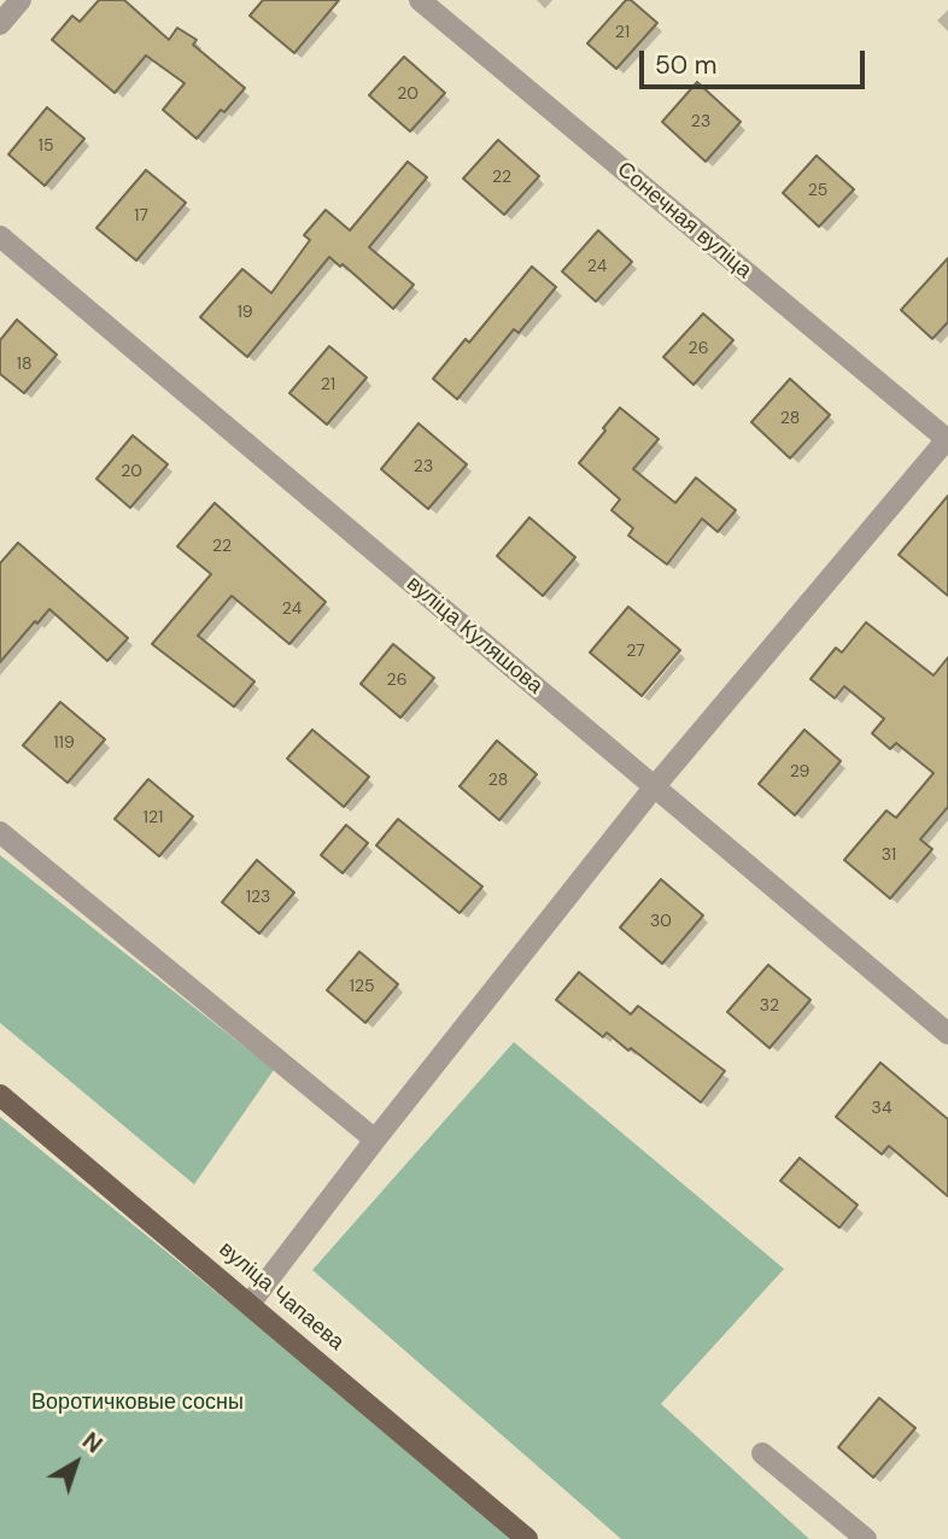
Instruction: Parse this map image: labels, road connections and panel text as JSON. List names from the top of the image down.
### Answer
{
  "streets": {
    "main road": ["вуліца Чапаева"],
    "street": ["Сонечная вуліца", "вуліца Куляшова"]
  },
  "parks": ["Воротичковые сосны"],
  "house_numbers": [
    "21",
    "20",
    "23",
    "15",
    "22",
    "25",
    "17",
    "24",
    "19",
    "26",
    "18",
    "21",
    "28",
    "23",
    "20",
    "22",
    "24",
    "27",
    "26",
    "119",
    "29",
    "28",
    "121",
    "31",
    "123",
    "30",
    "125",
    "32",
    "34"
  ],
  "scale_bar": "50 m",
  "north": "top right"
}
